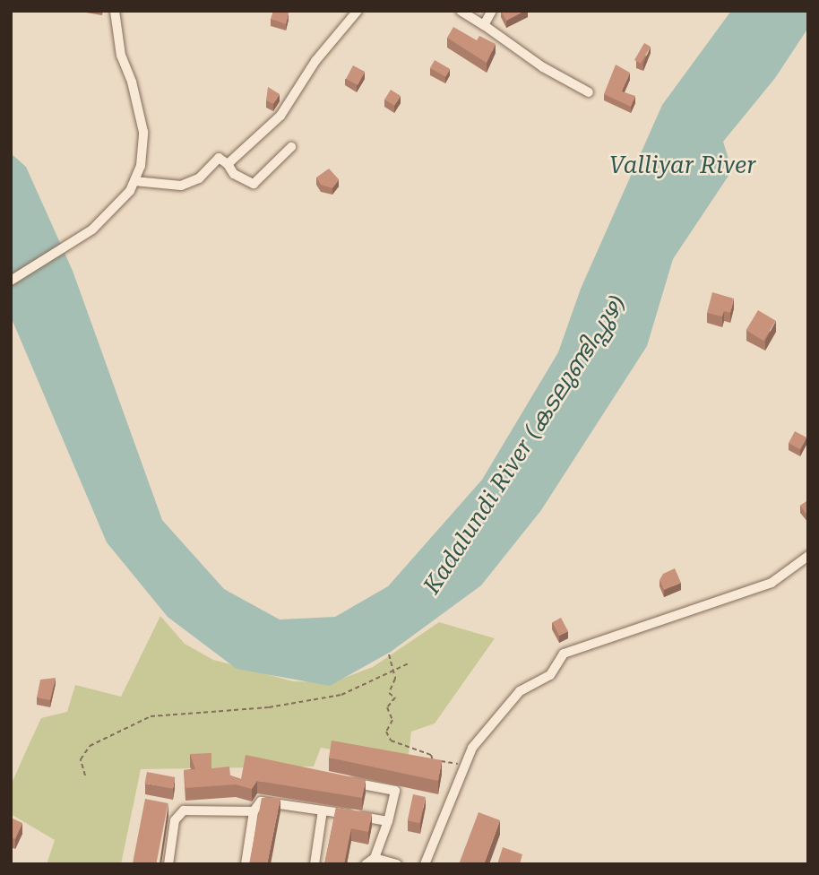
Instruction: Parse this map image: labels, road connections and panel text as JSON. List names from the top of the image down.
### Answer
{
  "water": ["Valliyar River", "Kadalundi River (കടലുണ്ടിപ്പുഴ)"]
}
